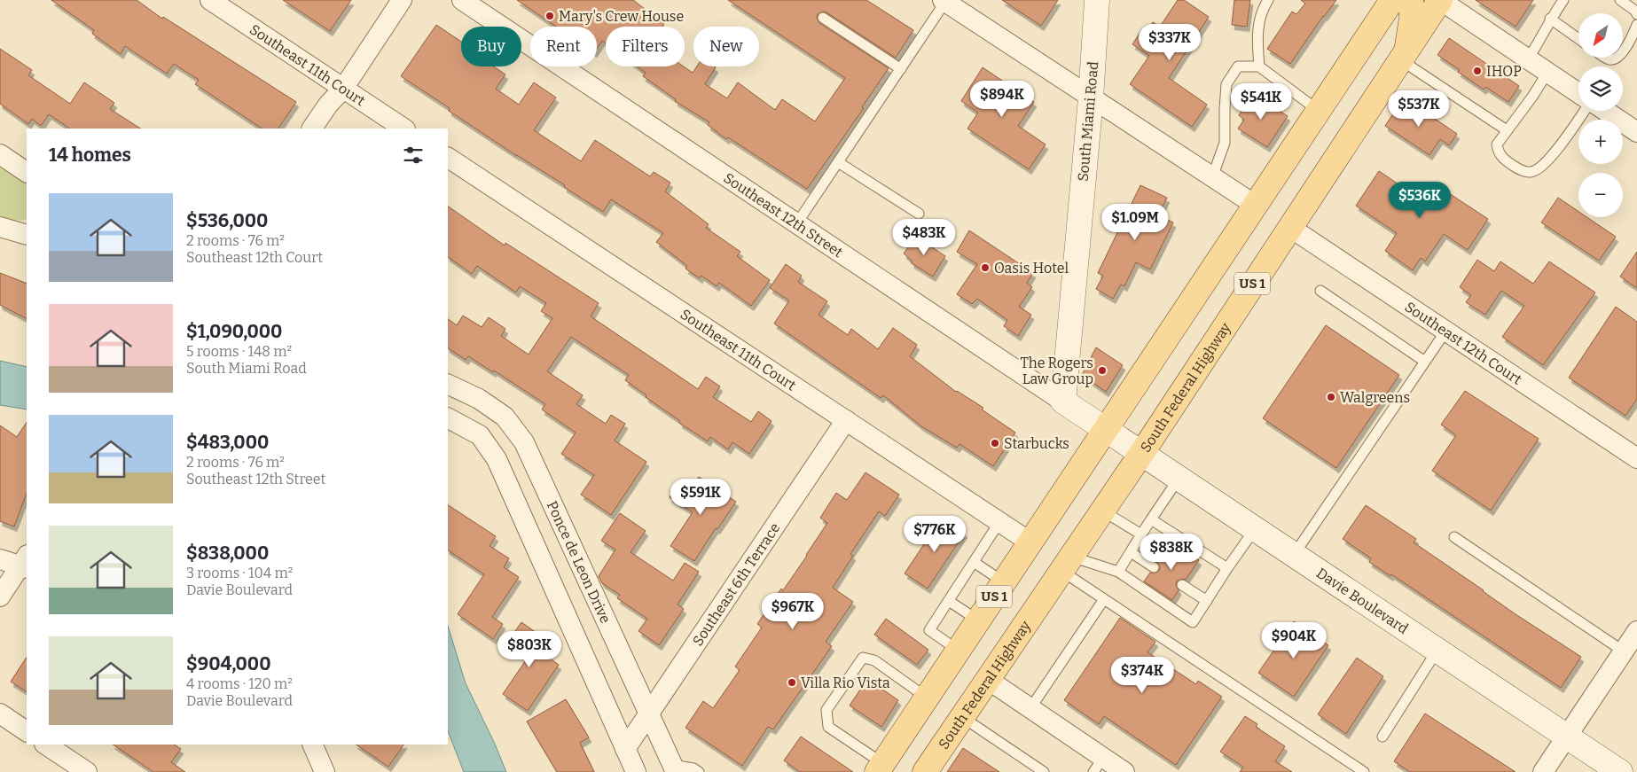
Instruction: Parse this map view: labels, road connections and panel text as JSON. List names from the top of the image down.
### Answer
{
  "streets": {
    "main road": [
      "South Miami Road",
      "Southeast 12th Street",
      "US 1",
      "South Federal Highway",
      "Davie Boulevard"
    ],
    "street": [
      "Southeast 11th Court",
      "Southeast 12th Court",
      "Ponce de Leon Drive",
      "Southeast 6th Terrace"
    ]
  },
  "crossings": [
    ["Southeast 11th Court", "US 1"],
    ["Southeast 11th Court", "Southeast 6th Terrace"],
    ["South Miami Road", "Southeast 12th Street"],
    ["Southeast 12th Street", "US 1"],
    ["Southeast 12th Street", "Davie Boulevard"],
    ["US 1", "Davie Boulevard"],
    ["Southeast 12th Court", "South Federal Highway"],
    ["South Federal Highway", "Davie Boulevard"],
    ["Ponce de Leon Drive", "Southeast 6th Terrace"]
  ],
  "places": [
    "Mary's Crew House",
    "IHOP",
    "Oasis Hotel",
    "The Rogers Law Group",
    "Walgreens",
    "Starbucks",
    "Villa Rio Vista"
  ],
  "north": "bottom left",
  "page": {
    "map_buttons": ["+", "−"],
    "price": [
      "$337K",
      "$894K",
      "$541K",
      "$537K",
      "$536K",
      "$1.09M",
      "$483K",
      "$591K",
      "$776K",
      "$838K",
      "$967K",
      "$904K",
      "$803K",
      "$374K"
    ],
    "chip": [
      "Buy",
      "Rent",
      "Filters",
      "New"
    ],
    "heading": "14 homes",
    "list": [
      {
        "name": "$536,000",
        "note": "2 rooms · 76 m² · Southeast 12th Court"
      },
      {
        "name": "$1,090,000",
        "note": "5 rooms · 148 m² · South Miami Road"
      },
      {
        "name": "$483,000",
        "note": "2 rooms · 76 m² · Southeast 12th Street"
      },
      {
        "name": "$838,000",
        "note": "3 rooms · 104 m² · Davie Boulevard"
      },
      {
        "name": "$904,000",
        "note": "4 rooms · 120 m² · Davie Boulevard"
      }
    ]
  }
}
